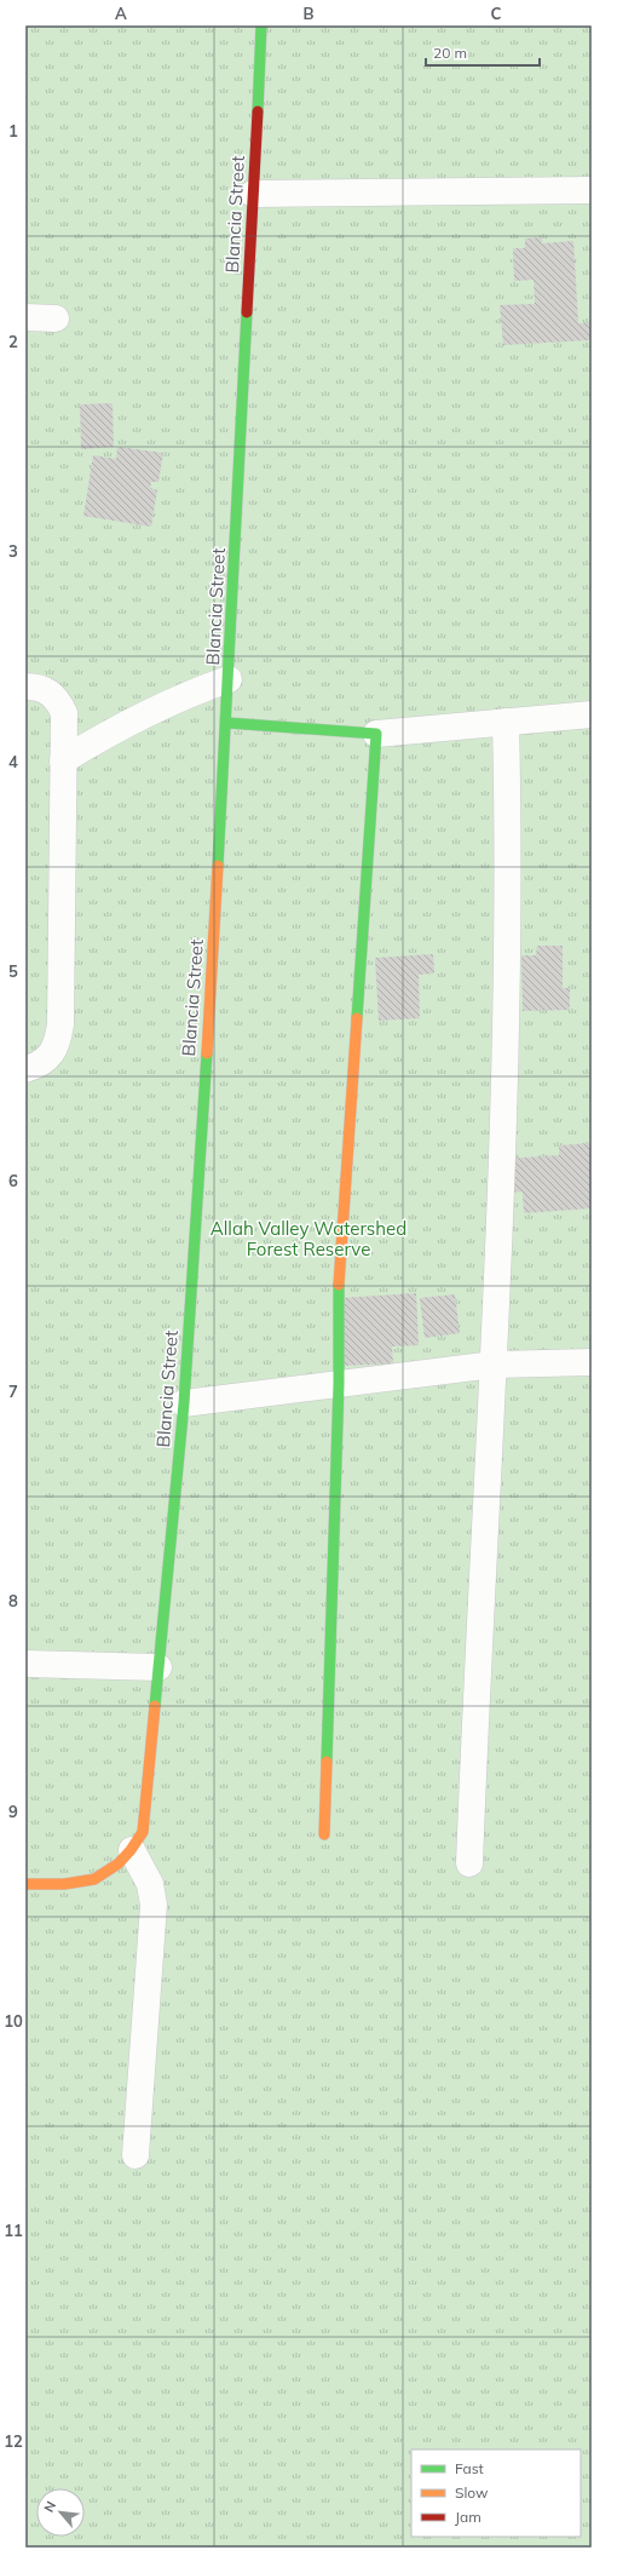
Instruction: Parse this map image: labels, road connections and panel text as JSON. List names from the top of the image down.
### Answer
{
  "streets": {
    "street": ["Blancia Street"]
  },
  "parks": ["Allah Valley Watershed Forest Reserve"],
  "legend": ["Fast", "Slow", "Jam"],
  "scale_bar": "20 m",
  "north": "top left",
  "grid": {
    "columns": ["A", "B", "C"],
    "rows": [
      "1",
      "2",
      "3",
      "4",
      "5",
      "6",
      "7",
      "8",
      "9",
      "10",
      "11",
      "12"
    ]
  }
}
